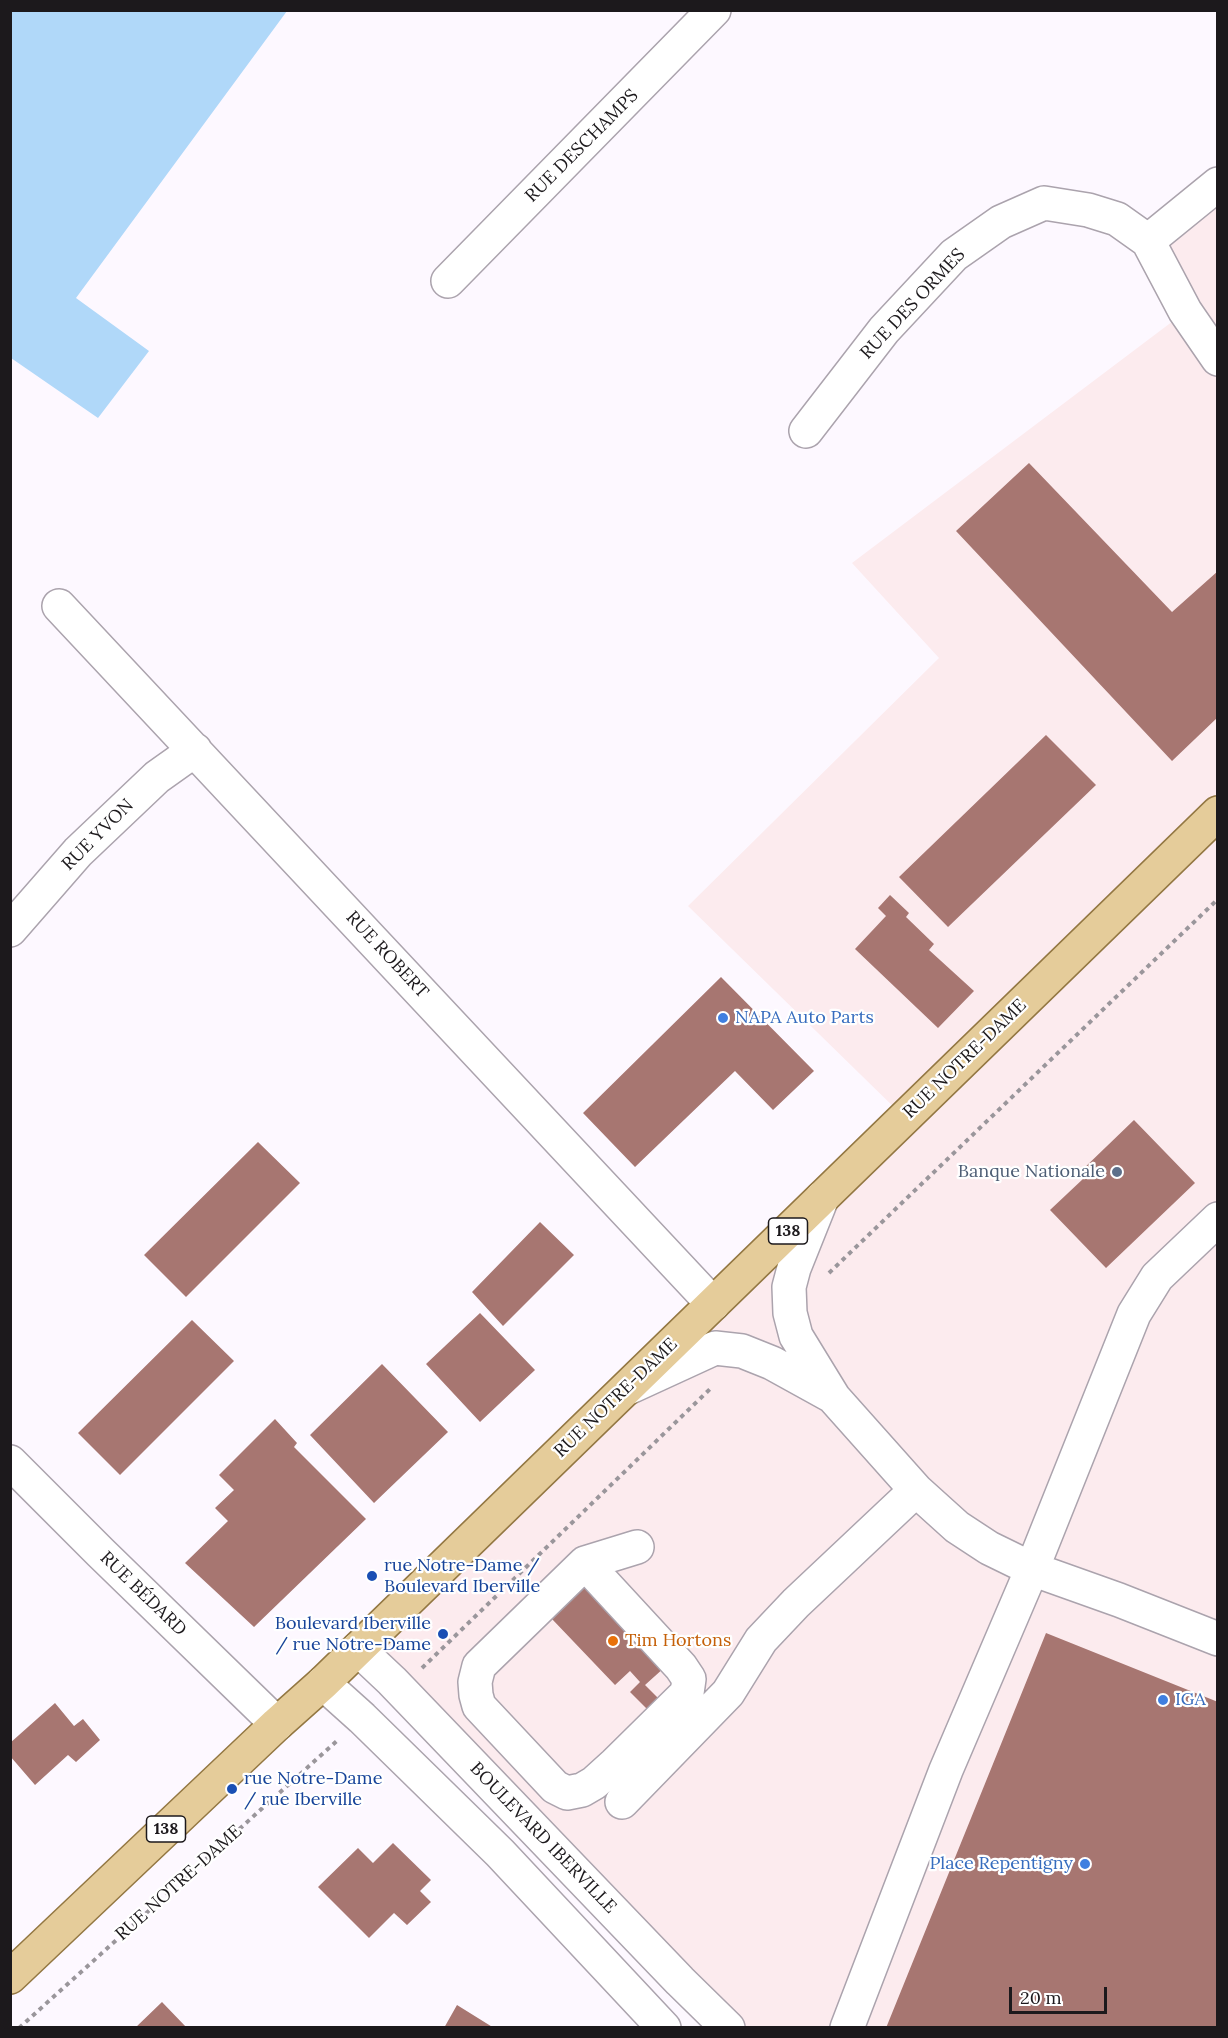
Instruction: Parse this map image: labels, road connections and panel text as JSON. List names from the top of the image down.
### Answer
{
  "streets": {
    "main road": ["RUE NOTRE-DAME", "138"],
    "street": [
      "RUE DESCHAMPS",
      "RUE DES ORMES",
      "RUE YVON",
      "RUE ROBERT",
      "RUE BÉDARD",
      "BOULEVARD IBERVILLE"
    ]
  },
  "crossings": [
    ["RUE YVON", "RUE ROBERT"],
    ["RUE ROBERT", "RUE NOTRE-DAME"],
    ["RUE NOTRE-DAME", "RUE BÉDARD"],
    ["RUE NOTRE-DAME", "BOULEVARD IBERVILLE"]
  ],
  "places": [
    "NAPA Auto Parts",
    "Banque Nationale",
    "rue Notre-Dame / Boulevard Iberville",
    "Boulevard Iberville / rue Notre-Dame",
    "Tim Hortons",
    "IGA",
    "rue Notre-Dame / rue Iberville",
    "Place Repentigny"
  ],
  "scale_bar": "20 m"
}
